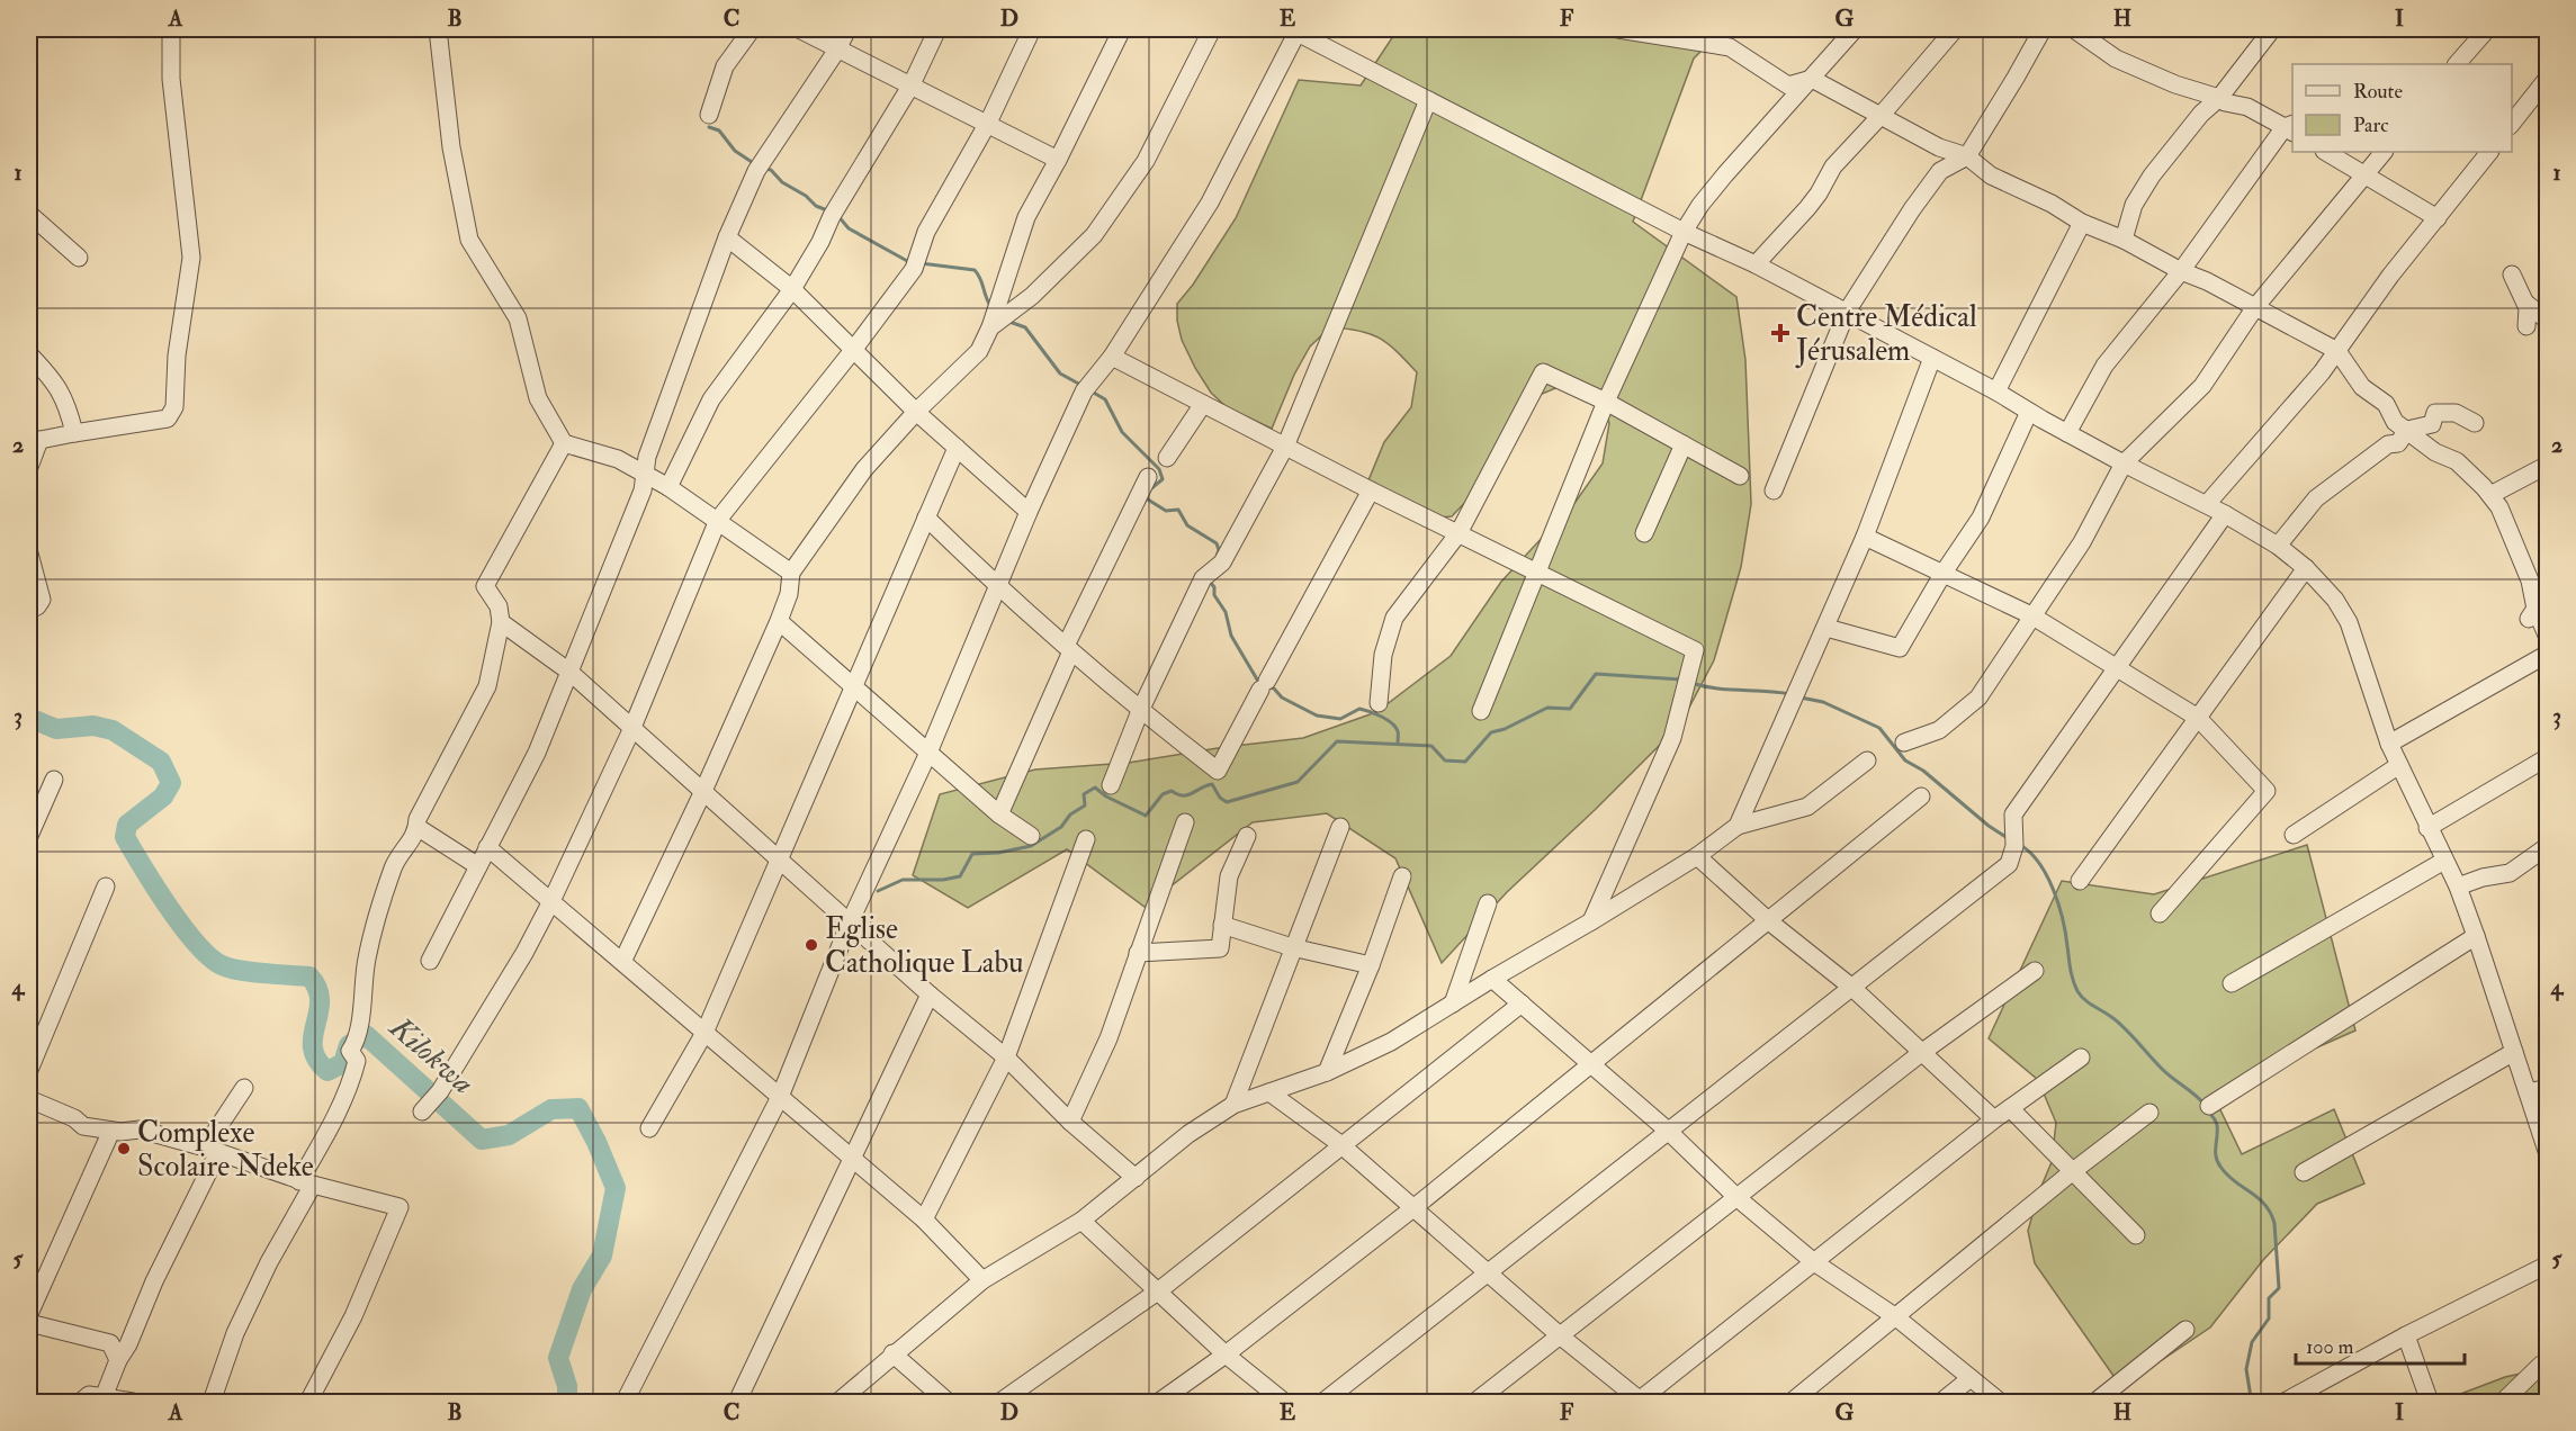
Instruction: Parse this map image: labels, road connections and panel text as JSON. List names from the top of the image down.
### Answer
{
  "water": ["Kilokwa"],
  "places": {
    "health": ["Centre Médical Jérusalem"],
    "other": ["Eglise Catholique Labu", "Complexe Scolaire Ndeke"]
  },
  "legend": ["Route", "Parc"],
  "scale_bar": "100 m",
  "grid": {
    "columns": [
      "A",
      "B",
      "C",
      "D",
      "E",
      "F",
      "G",
      "H",
      "I"
    ],
    "rows": [
      "1",
      "2",
      "3",
      "4",
      "5"
    ]
  }
}
